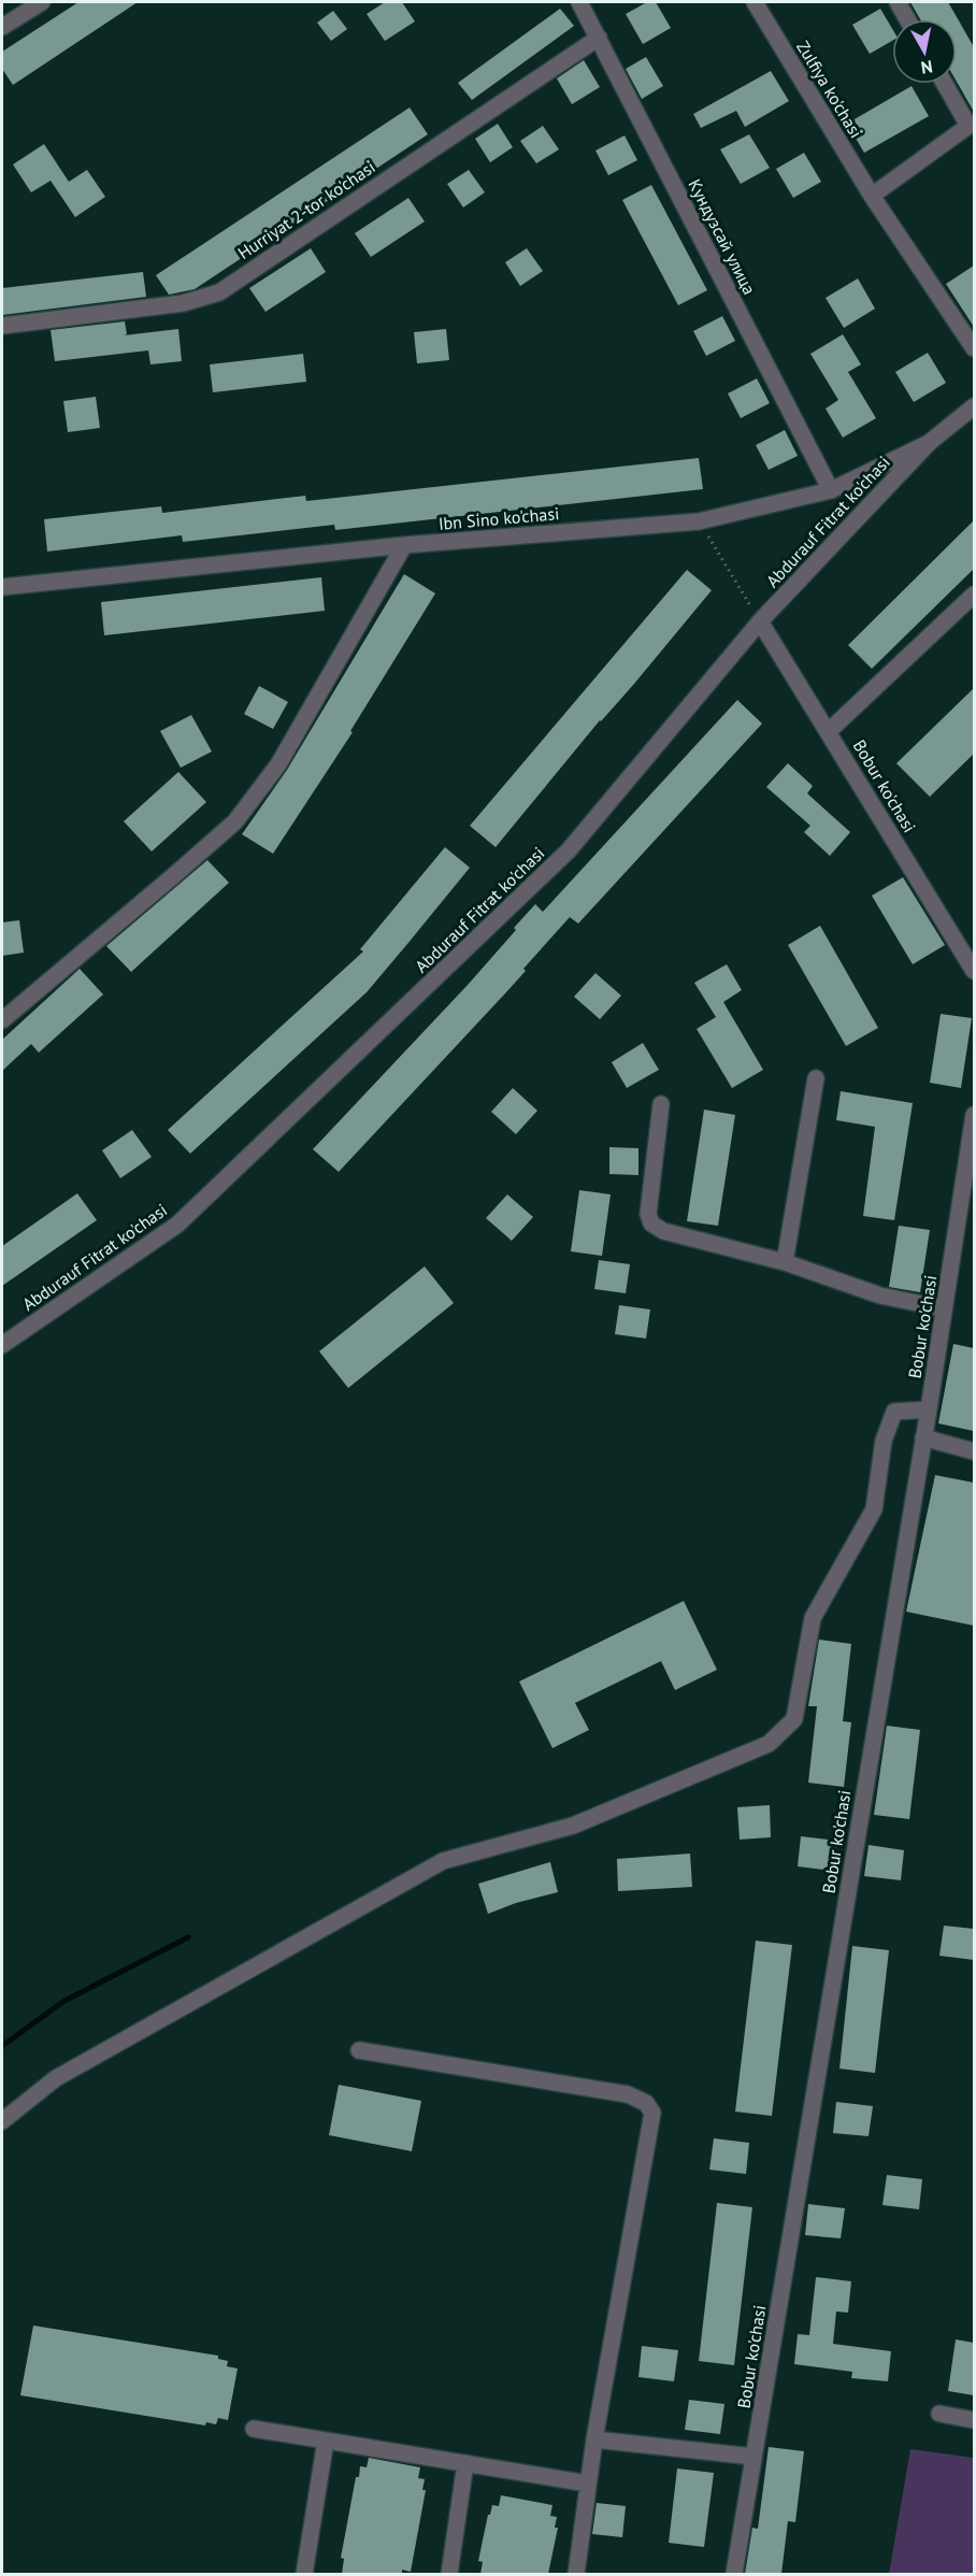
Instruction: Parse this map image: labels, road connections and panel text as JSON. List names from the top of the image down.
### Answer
{
  "streets": {
    "street": [
      "Zulfiya ko'chasi",
      "Hurriyat 2-tor ko'chasi",
      "Кундузсай улица",
      "Ibn Sino ko'chasi",
      "Abdurauf Fitrat ko'chasi",
      "Bobur ko'chasi"
    ]
  },
  "crossings": [
    ["Hurriyat 2-tor ko'chasi", "Кундузсай улица"],
    ["Кундузсай улица", "Ibn Sino ko'chasi"],
    ["Ibn Sino ko'chasi", "Abdurauf Fitrat ko'chasi"],
    ["Abdurauf Fitrat ko'chasi", "Bobur ko'chasi"]
  ],
  "north": "bottom"
}
